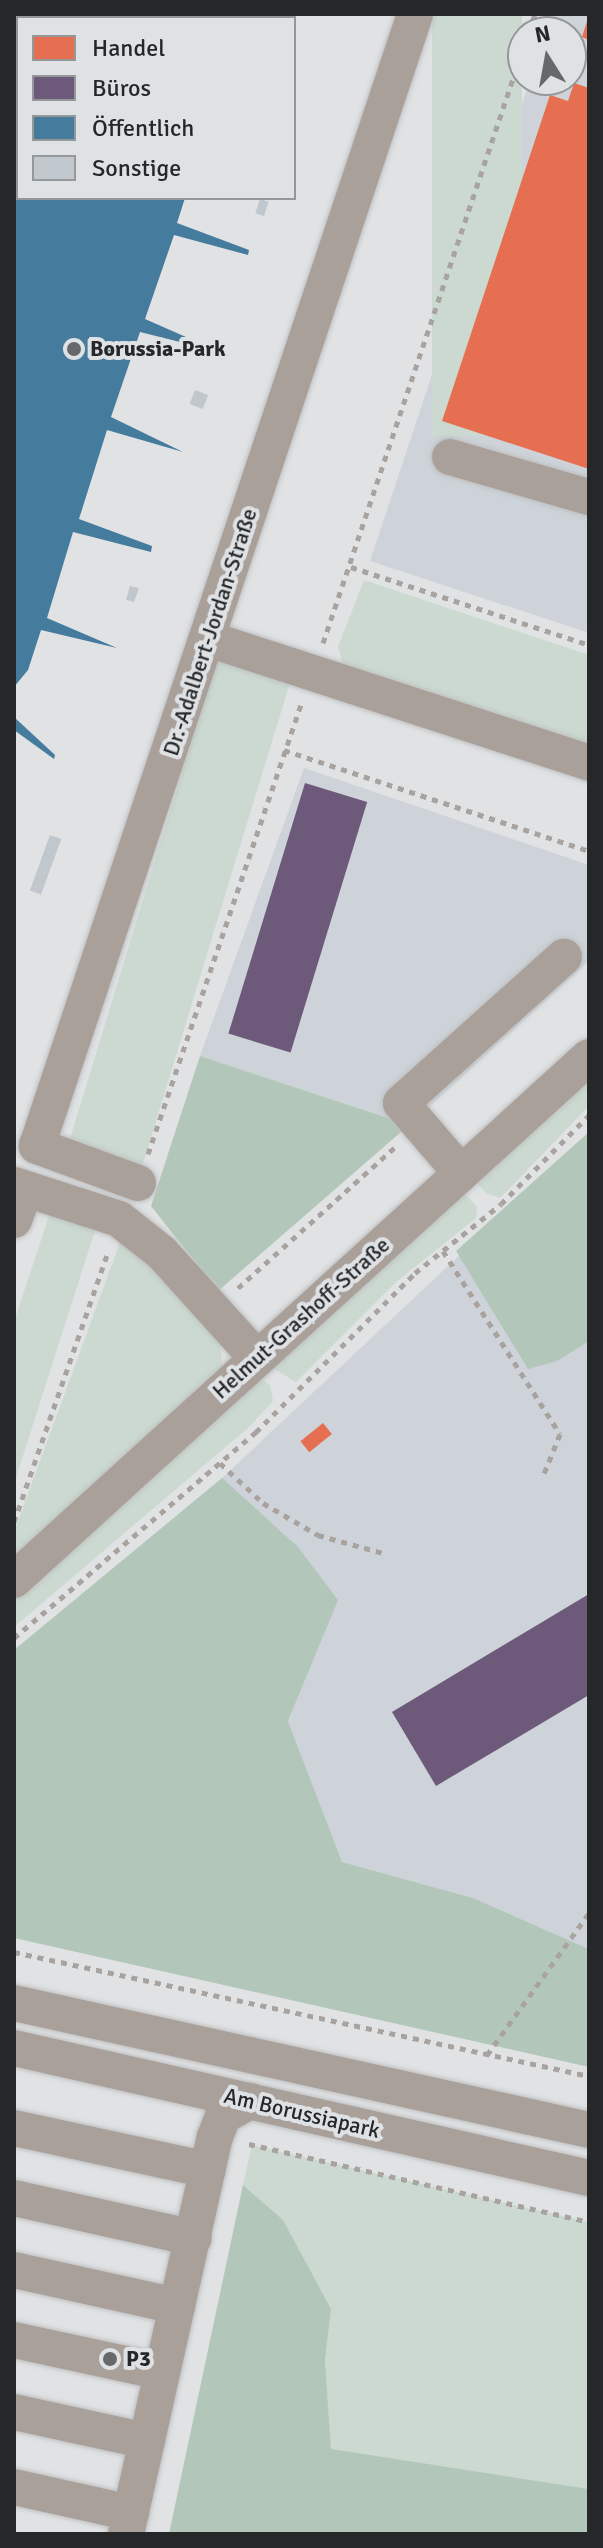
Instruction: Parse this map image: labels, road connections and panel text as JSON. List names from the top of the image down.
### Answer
{
  "streets": {
    "street": ["Dr.-Adalbert-Jordan-Straße", "Helmut-Grashoff-Straße", "Am Borussiapark"]
  },
  "places": ["Borussia-Park", "P3"],
  "legend": [
    "Handel",
    "Büros",
    "Öffentlich",
    "Sonstige"
  ],
  "north": "top"
}
